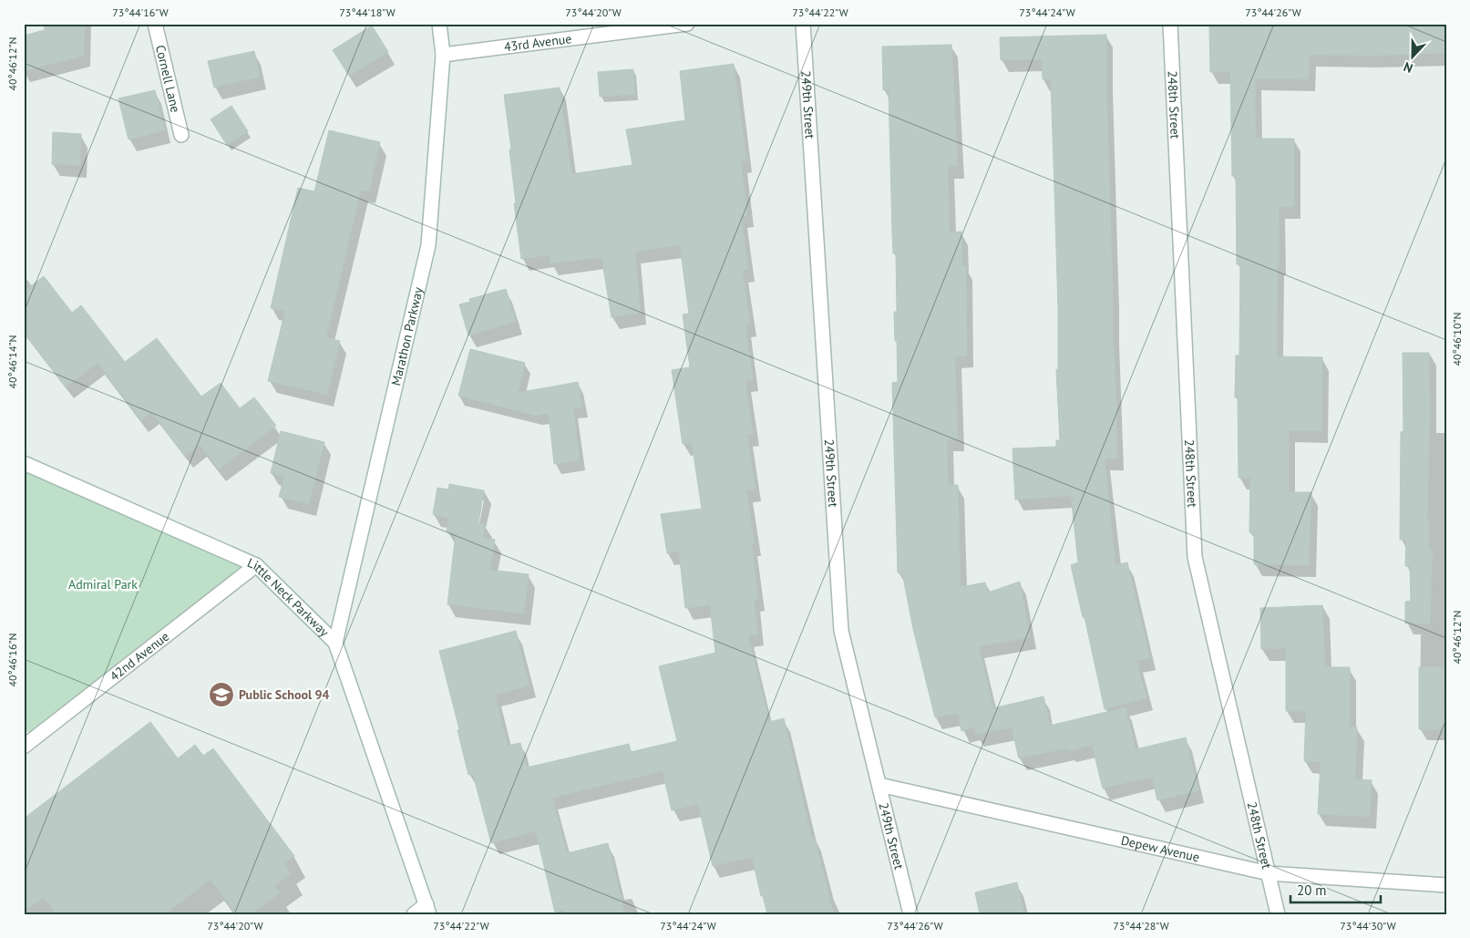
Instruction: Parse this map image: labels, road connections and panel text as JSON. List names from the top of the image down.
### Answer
{
  "streets": {
    "street": [
      "43rd Avenue",
      "Cornell Lane",
      "249th Street",
      "248th Street",
      "Marathon Parkway",
      "Little Neck Parkway",
      "42nd Avenue",
      "Depew Avenue"
    ]
  },
  "crossings": [
    ["43rd Avenue", "Marathon Parkway"],
    ["249th Street", "Depew Avenue"],
    ["248th Street", "Depew Avenue"],
    ["Marathon Parkway", "Little Neck Parkway"],
    ["Little Neck Parkway", "42nd Avenue"]
  ],
  "parks": ["Admiral Park"],
  "places": {
    "school or university": ["Public School 94"]
  },
  "scale_bar": "20 m",
  "north": "bottom",
  "coordinates": [
    "73°44'16\"W",
    "73°44'18\"W",
    "73°44'20\"W",
    "73°44'22\"W",
    "73°44'24\"W",
    "73°44'26\"W",
    "40°46'12\"N",
    "40°46'10\"N",
    "40°46'14\"N",
    "40°46'16\"N",
    "73°44'28\"W",
    "73°44'30\"W"
  ]
}
